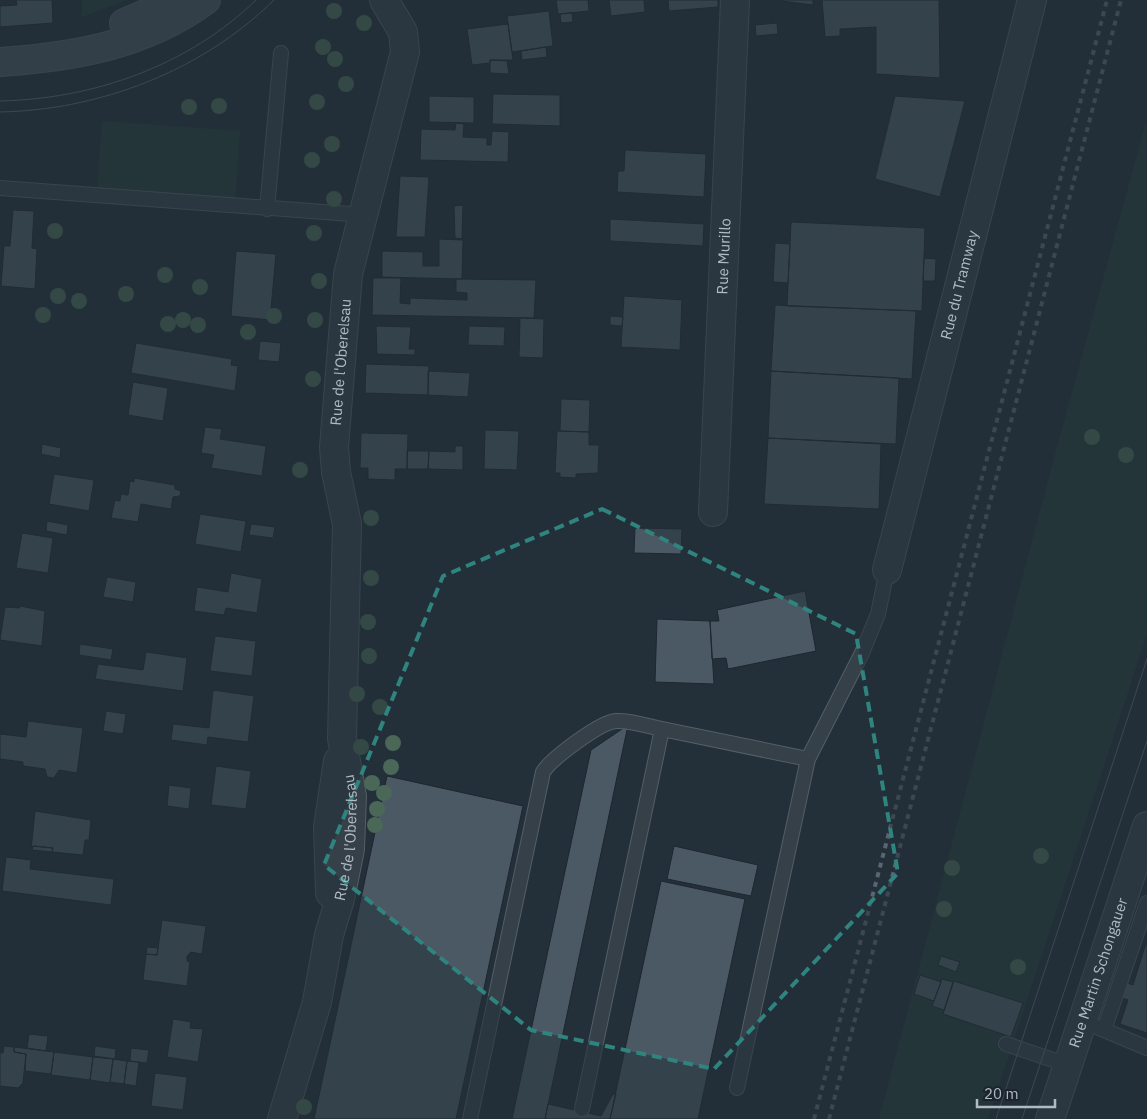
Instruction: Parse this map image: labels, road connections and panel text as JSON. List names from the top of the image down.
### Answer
{
  "streets": {
    "street": [
      "Rue Murillo",
      "Rue du Tramway",
      "Rue de l'Oberelsau",
      "Rue Martin Schongauer"
    ]
  },
  "scale_bar": "20 m"
}
